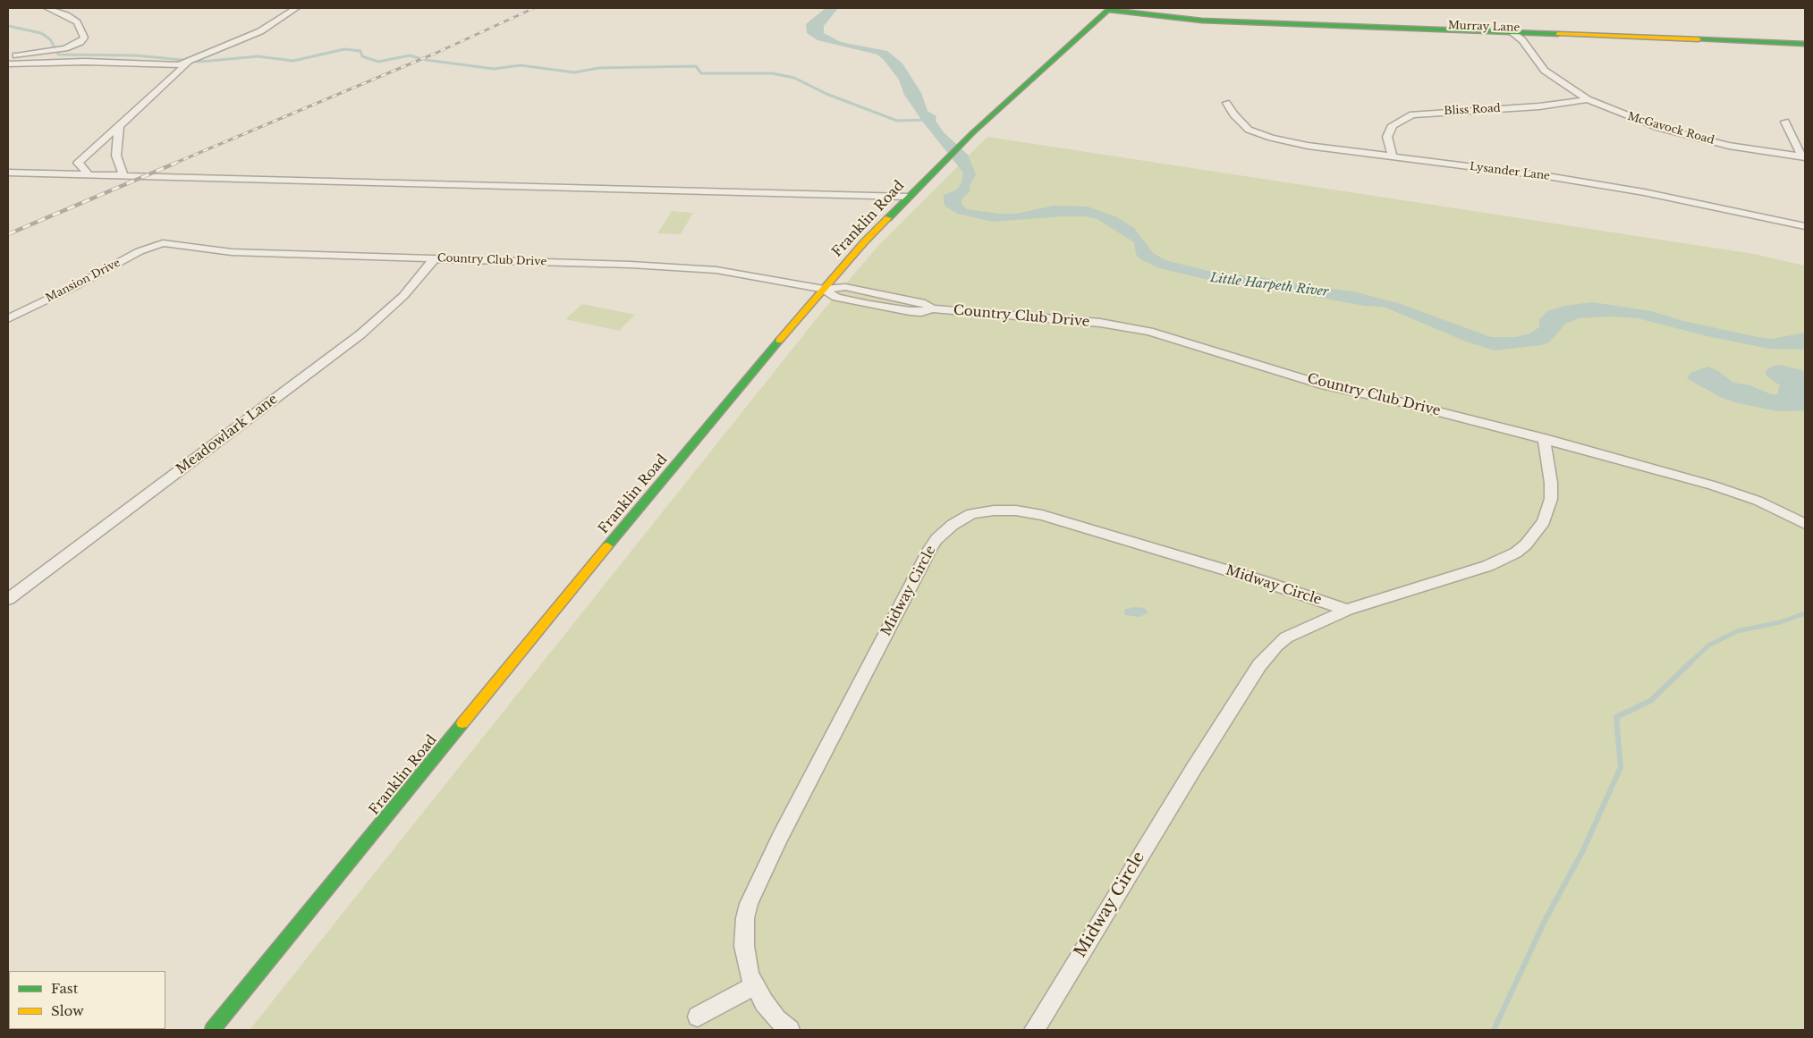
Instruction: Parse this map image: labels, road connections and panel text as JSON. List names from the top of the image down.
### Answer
{
  "streets": {
    "main road": ["Murray Lane", "Franklin Road"],
    "street": [
      "Bliss Road",
      "McGavock Road",
      "Lysander Lane",
      "Country Club Drive",
      "Mansion Drive",
      "Meadowlark Lane",
      "Midway Circle"
    ]
  },
  "crossings": [
    ["Murray Lane", "McGavock Road"],
    ["Murray Lane", "Franklin Road"],
    ["Bliss Road", "McGavock Road"],
    ["Bliss Road", "Lysander Lane"],
    ["Franklin Road", "Country Club Drive"],
    ["Country Club Drive", "Mansion Drive"],
    ["Country Club Drive", "Meadowlark Lane"],
    ["Country Club Drive", "Midway Circle"]
  ],
  "water": ["Little Harpeth River"],
  "legend": ["Fast", "Slow"]
}
